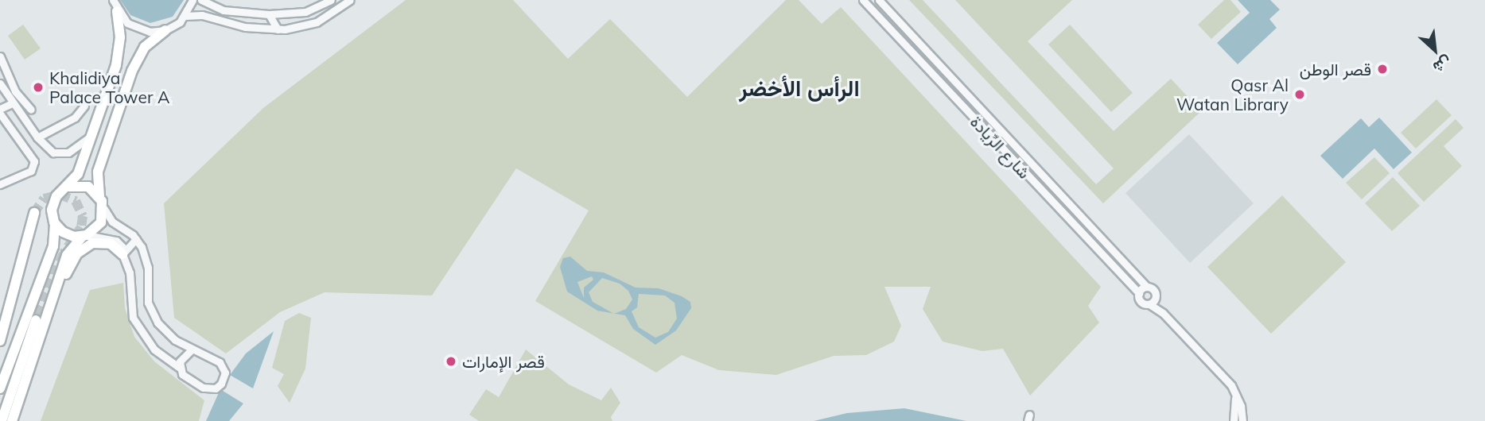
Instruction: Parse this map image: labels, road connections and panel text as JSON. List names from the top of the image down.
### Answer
{
  "streets": {
    "street": ["شارع الرِّيادة"]
  },
  "districts": ["الرأس الأخضر"],
  "places": [
    "قصر الوطن",
    "Khalidiya Palace Tower A",
    "Qasr Al Watan Library",
    "قصر الإمارات"
  ],
  "north": "bottom right"
}
